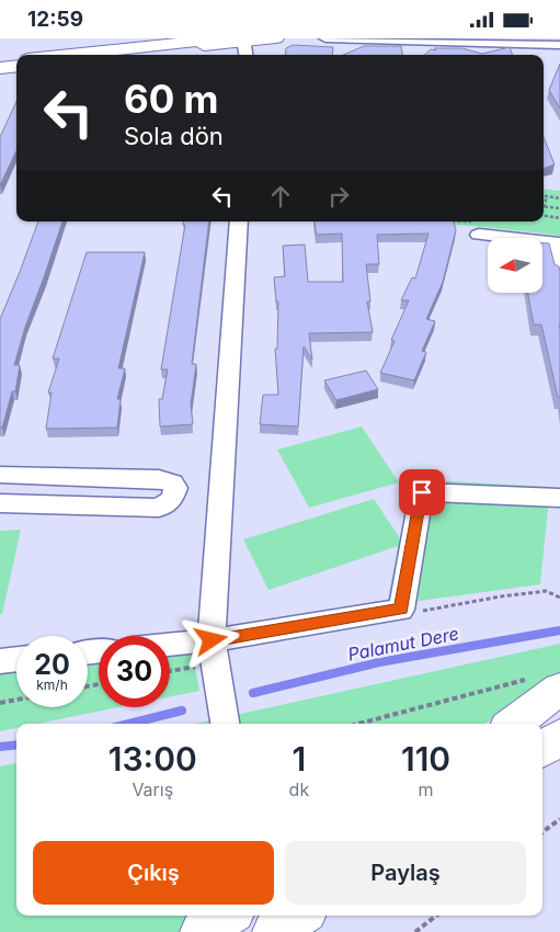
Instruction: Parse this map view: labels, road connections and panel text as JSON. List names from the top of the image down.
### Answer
{
  "water": ["Palamut Dere"],
  "north": "left",
  "page": {
    "status": "12:59",
    "turn": ["60 m", "Sola dön"],
    "speed": "20 km/h",
    "limit": "30",
    "eta": [
      "13:00",
      "Varış",
      "1",
      "dk",
      "110",
      "m"
    ],
    "buttons": ["Çıkış", "Paylaş"]
  }
}
